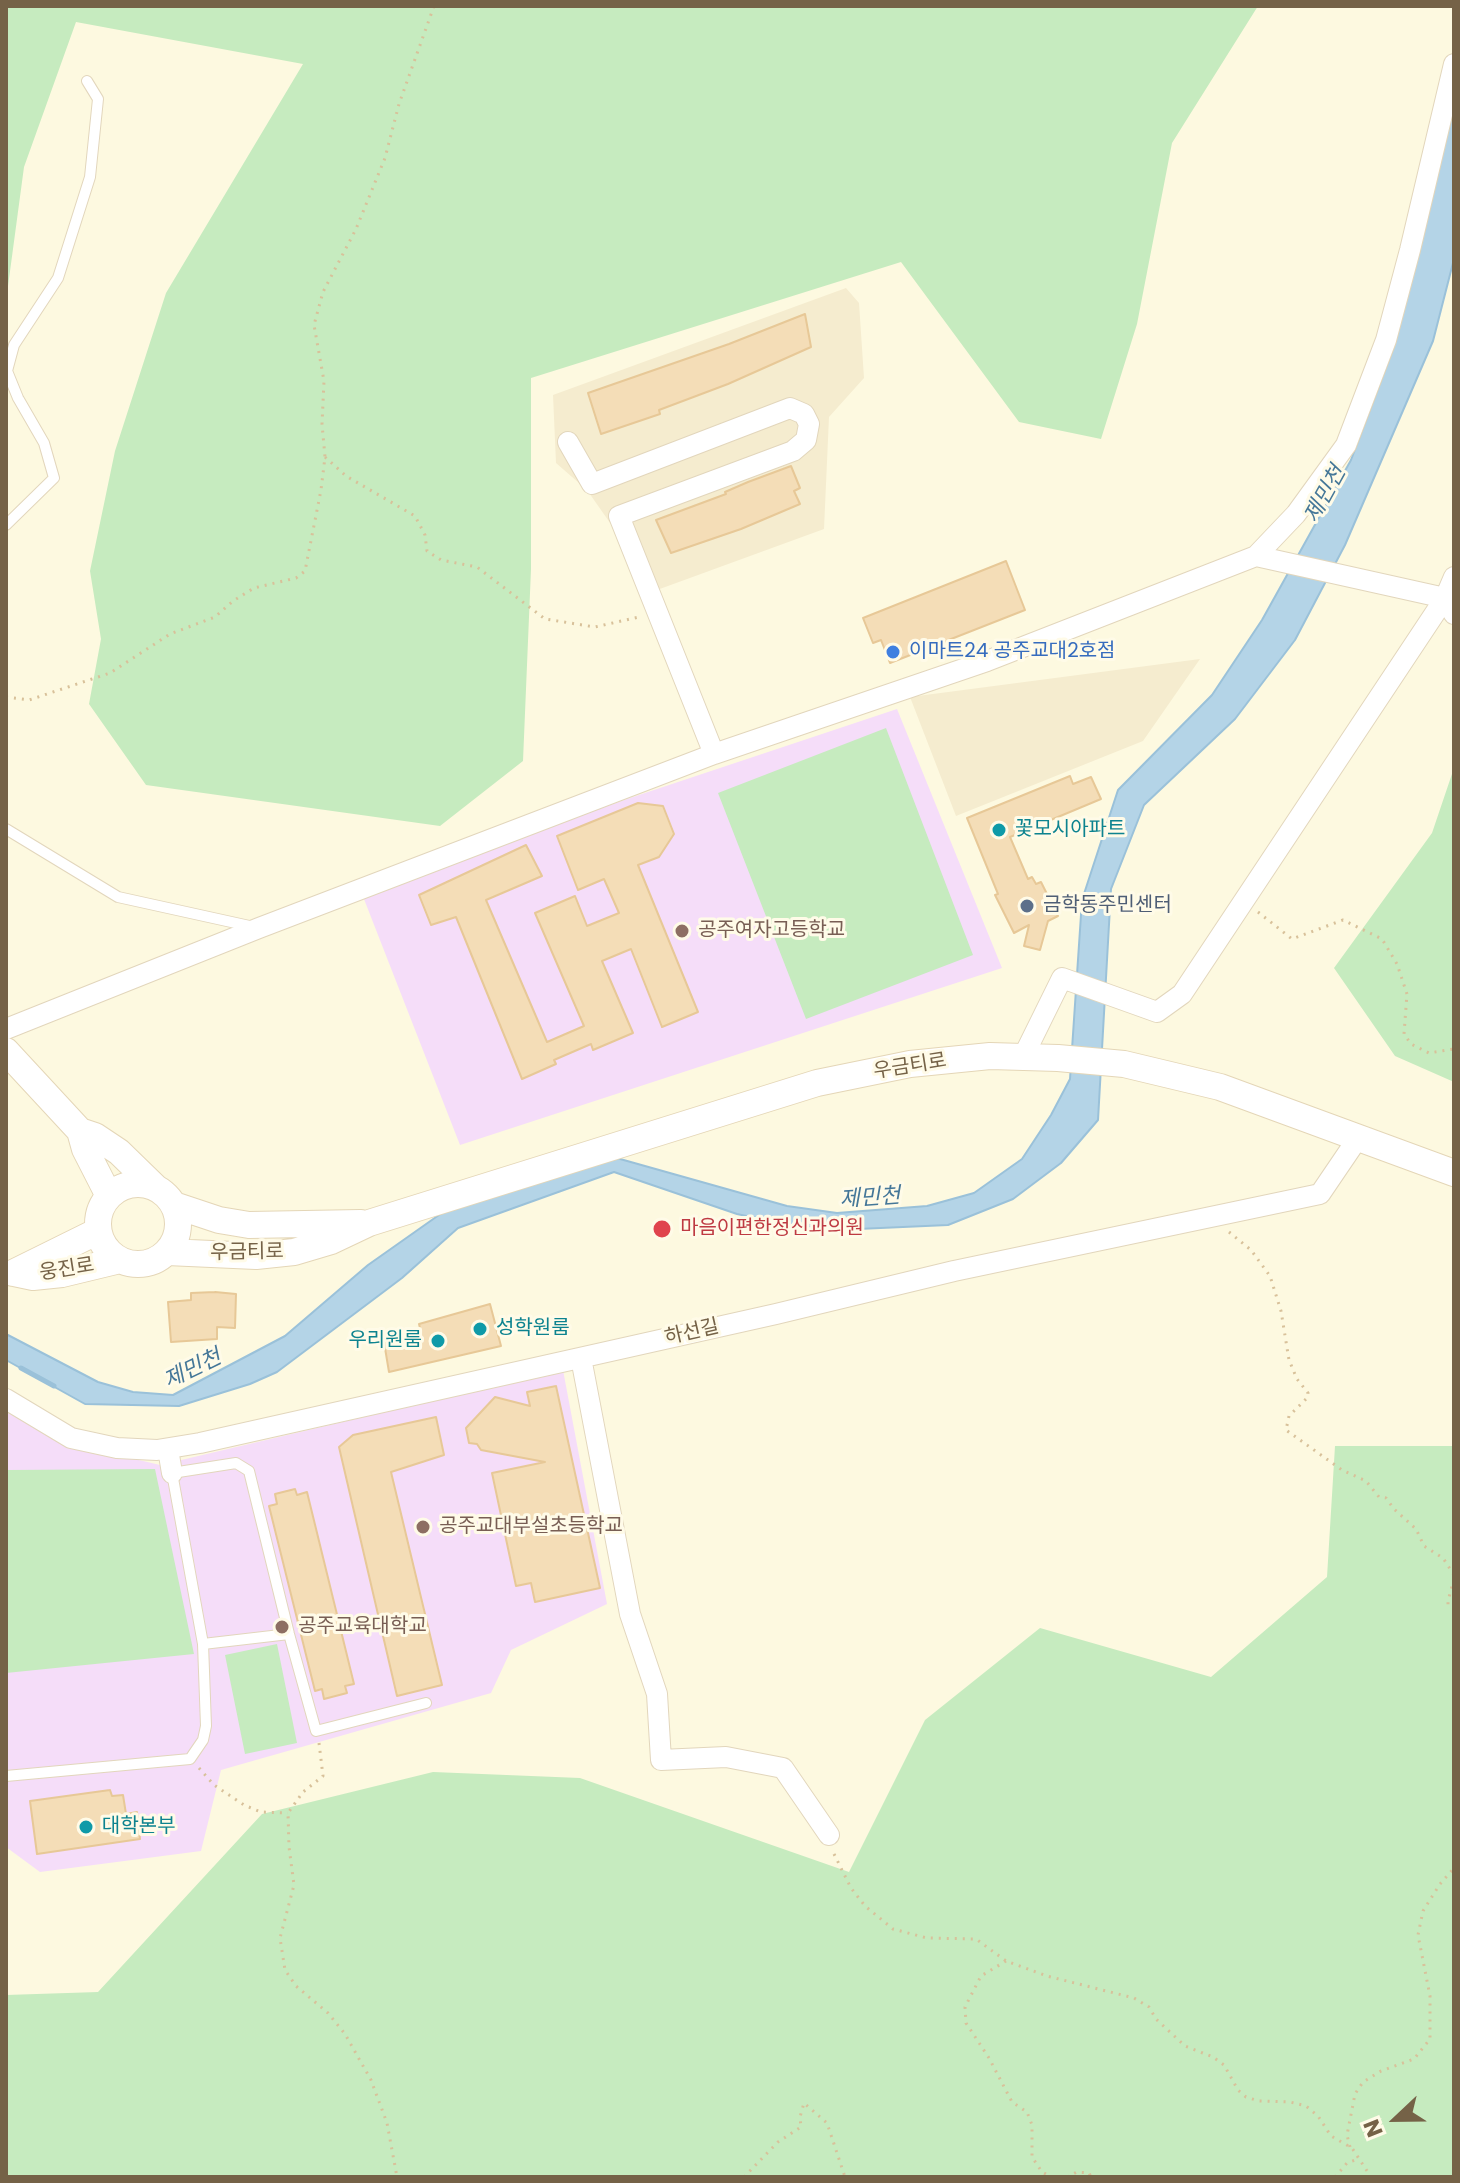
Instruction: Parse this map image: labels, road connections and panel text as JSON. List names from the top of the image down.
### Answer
{
  "streets": {
    "main road": ["우금티로", "웅진로"],
    "street": ["하선길"]
  },
  "crossings": [
    ["우금티로", "웅진로"],
    ["우금티로", "하선길"]
  ],
  "water": ["제민천"],
  "places": [
    "이마트24 공주교대2호점",
    "꽃모시아파트",
    "금학동주민센터",
    "공주여자고등학교",
    "마음이편한정신과의원",
    "성학원룸",
    "우리원룸",
    "공주교대부설초등학교",
    "공주교육대학교",
    "대학본부"
  ],
  "north": "left"
}
